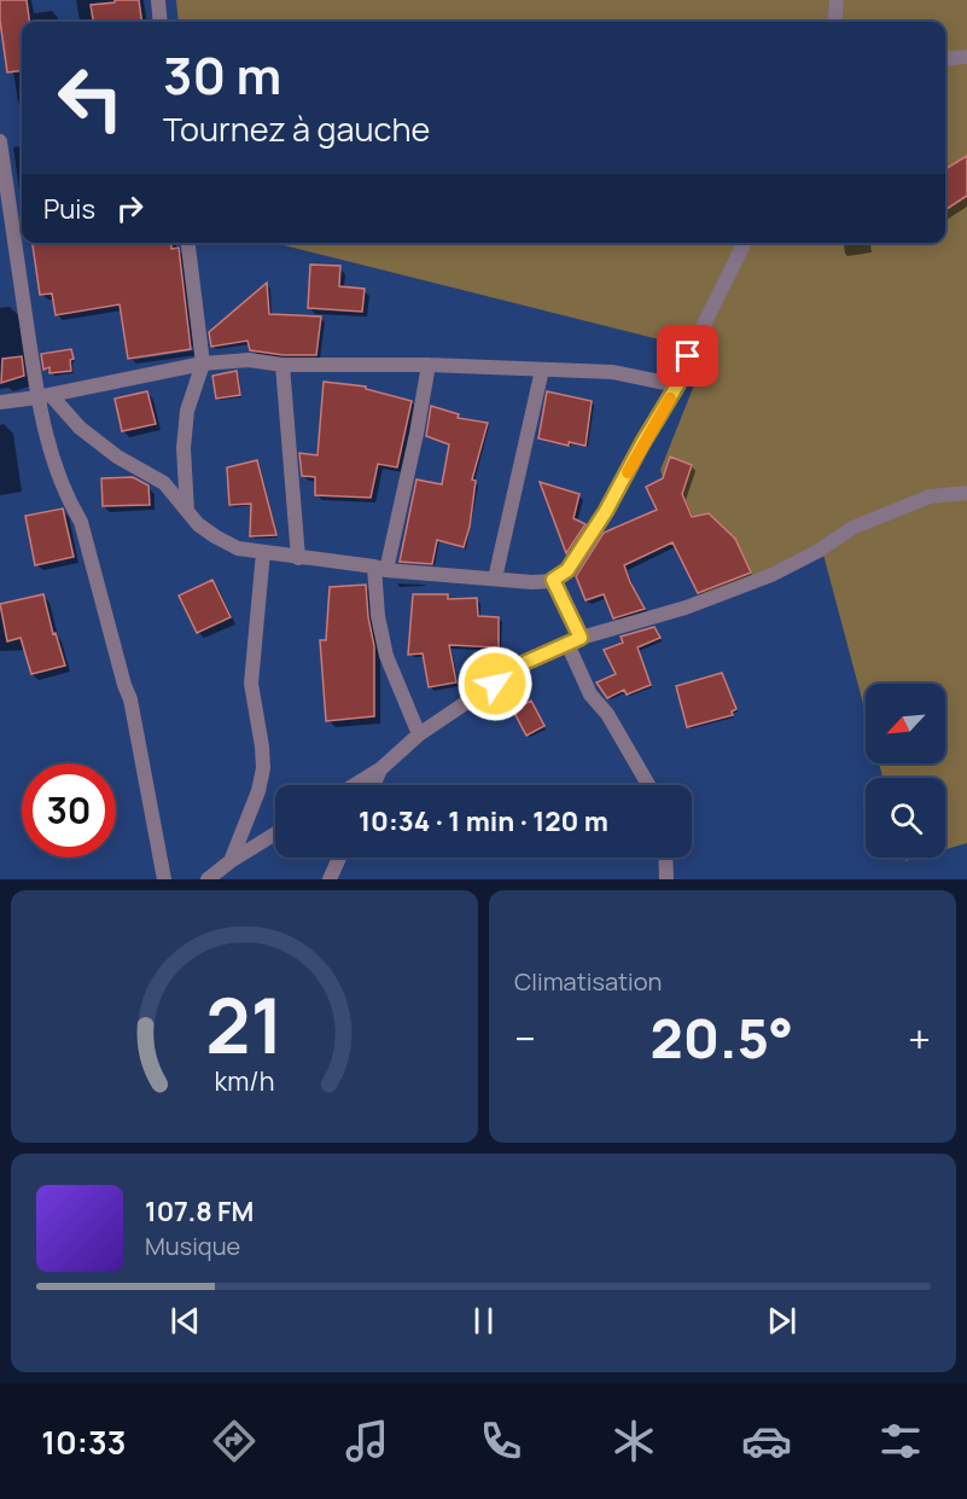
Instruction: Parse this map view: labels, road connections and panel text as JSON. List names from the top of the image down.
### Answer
{
  "north": "bottom left",
  "page": {
    "turn": ["30 m", "Tournez à gauche"],
    "then": "Puis",
    "limit": "30",
    "trip": "10:34 · 1 min · 120 m",
    "tile": "Climatisation",
    "heat": ["−", "20.5°", "+"],
    "song": ["107.8 FM", "Musique"],
    "tabs": "10:33",
    "gauge": ["21", "km/h"]
  }
}
